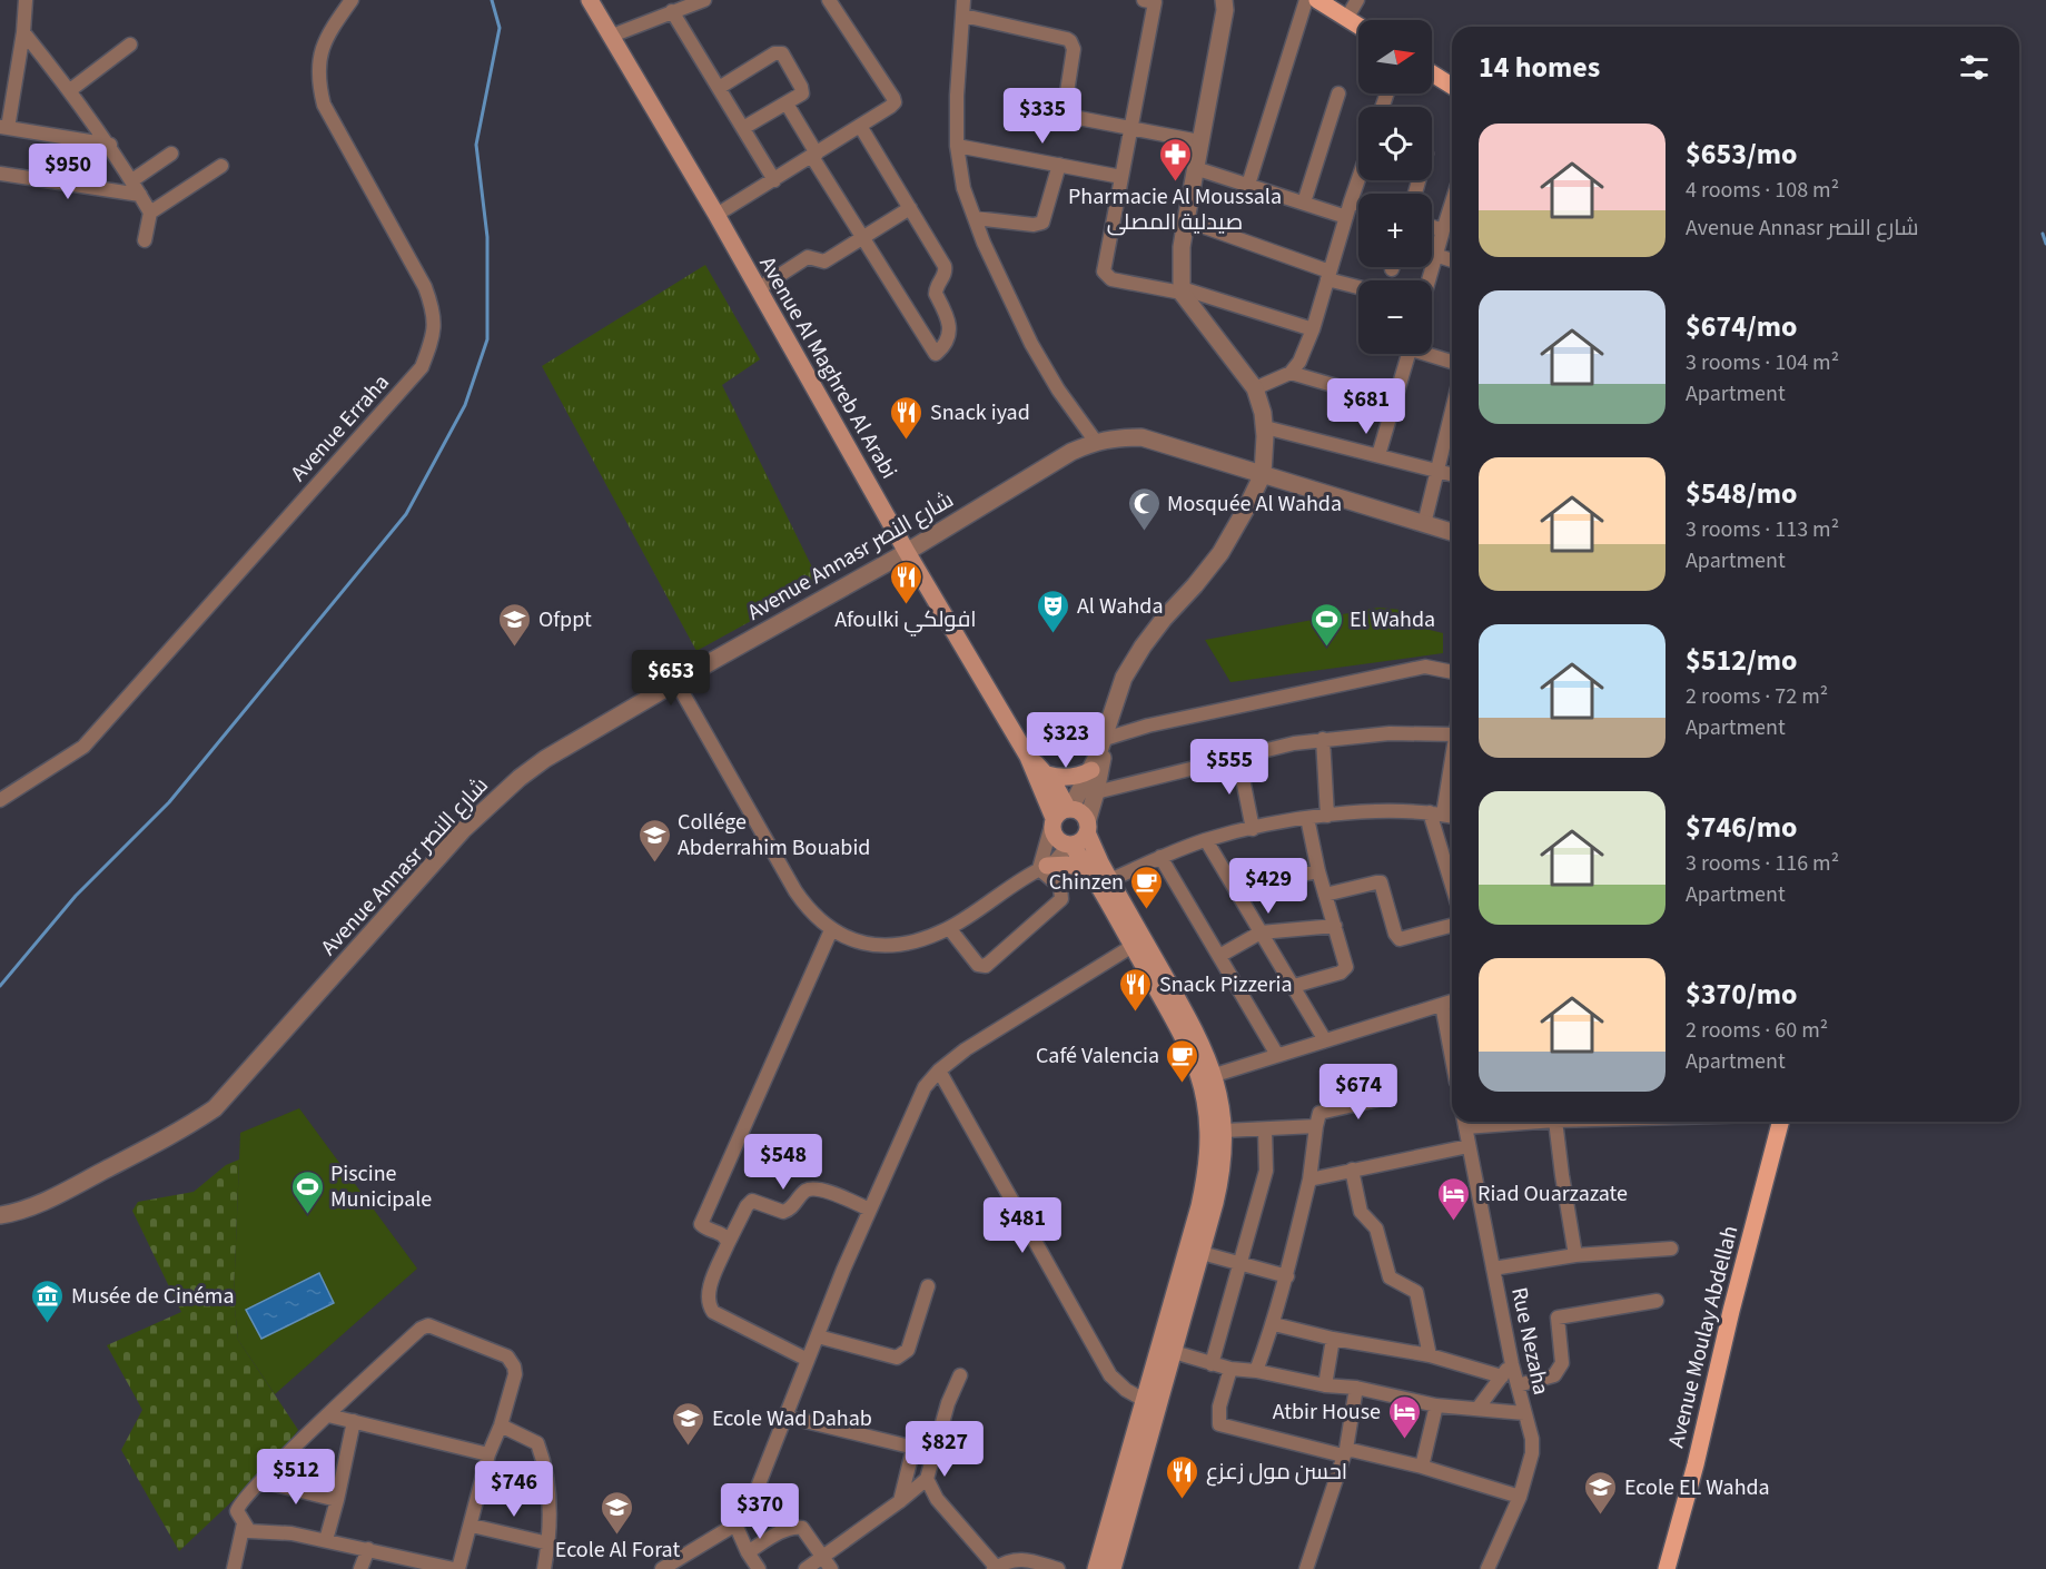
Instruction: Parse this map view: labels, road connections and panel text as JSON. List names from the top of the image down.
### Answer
{
  "streets": {
    "main road": ["Avenue Al Maghreb Al Arabi", "Avenue Moulay Abdellah"],
    "street": ["Avenue Erraha", "Avenue Annasr شارع النصر", "Rue Nezaha"]
  },
  "crossings": [
    ["Avenue Al Maghreb Al Arabi", "Avenue Annasr شارع النصر"]
  ],
  "places": {
    "pharmacy": ["Pharmacie Al Moussala صيدلية المصلى"],
    "restaurant": [
      "Snack iyad",
      "Afoulki افولكي",
      "Snack Pizzeria",
      "احسن مول زعزع"
    ],
    "mosque": ["Mosquée Al Wahda"],
    "theatre": ["Al Wahda"],
    "school or university": [
      "Ofppt",
      "Collége Abderrahim Bouabid",
      "Ecole Wad Dahab",
      "Ecole EL Wahda",
      "Ecole Al Forat"
    ],
    "sports": ["El Wahda", "Piscine Municipale"],
    "cafe": ["Chinzen", "Café Valencia"],
    "hotel": ["Riad Ouarzazate", "Atbir House"],
    "museum": ["Musée de Cinéma"]
  },
  "north": "right",
  "page": {
    "map_buttons": ["+", "−"],
    "heading": "14 homes",
    "price": [
      "$335",
      "$950",
      "$681",
      "$653",
      "$323",
      "$555",
      "$429",
      "$674",
      "$548",
      "$481",
      "$827",
      "$512",
      "$746",
      "$370"
    ],
    "list": [
      {
        "name": "$653/mo",
        "note": "4 rooms · 108 m² · Avenue Annasr شارع النصر"
      },
      {
        "name": "$674/mo",
        "note": "3 rooms · 104 m² · Apartment"
      },
      {
        "name": "$548/mo",
        "note": "3 rooms · 113 m² · Apartment"
      },
      {
        "name": "$512/mo",
        "note": "2 rooms · 72 m² · Apartment"
      },
      {
        "name": "$746/mo",
        "note": "3 rooms · 116 m² · Apartment"
      },
      {
        "name": "$370/mo",
        "note": "2 rooms · 60 m² · Apartment"
      }
    ]
  }
}
